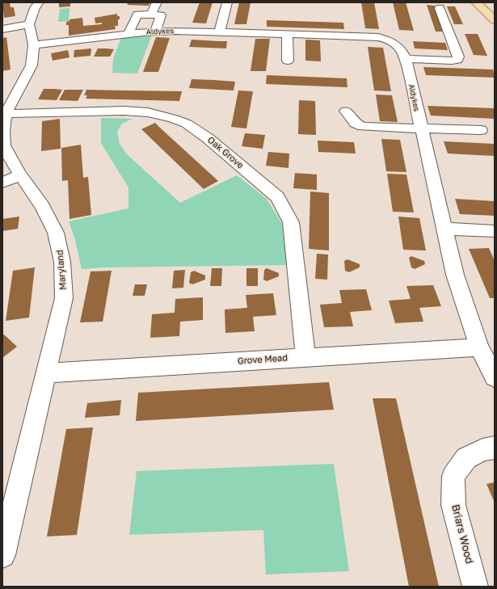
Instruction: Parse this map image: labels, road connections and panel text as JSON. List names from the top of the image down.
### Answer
{
  "streets": {
    "street": [
      "Aldykes",
      "Oak Grove",
      "Maryland",
      "Grove Mead",
      "Briars Wood"
    ]
  },
  "crossings": [
    ["Aldykes", "Maryland"],
    ["Aldykes", "Grove Mead"],
    ["Oak Grove", "Maryland"],
    ["Oak Grove", "Grove Mead"],
    ["Maryland", "Grove Mead"]
  ]
}
